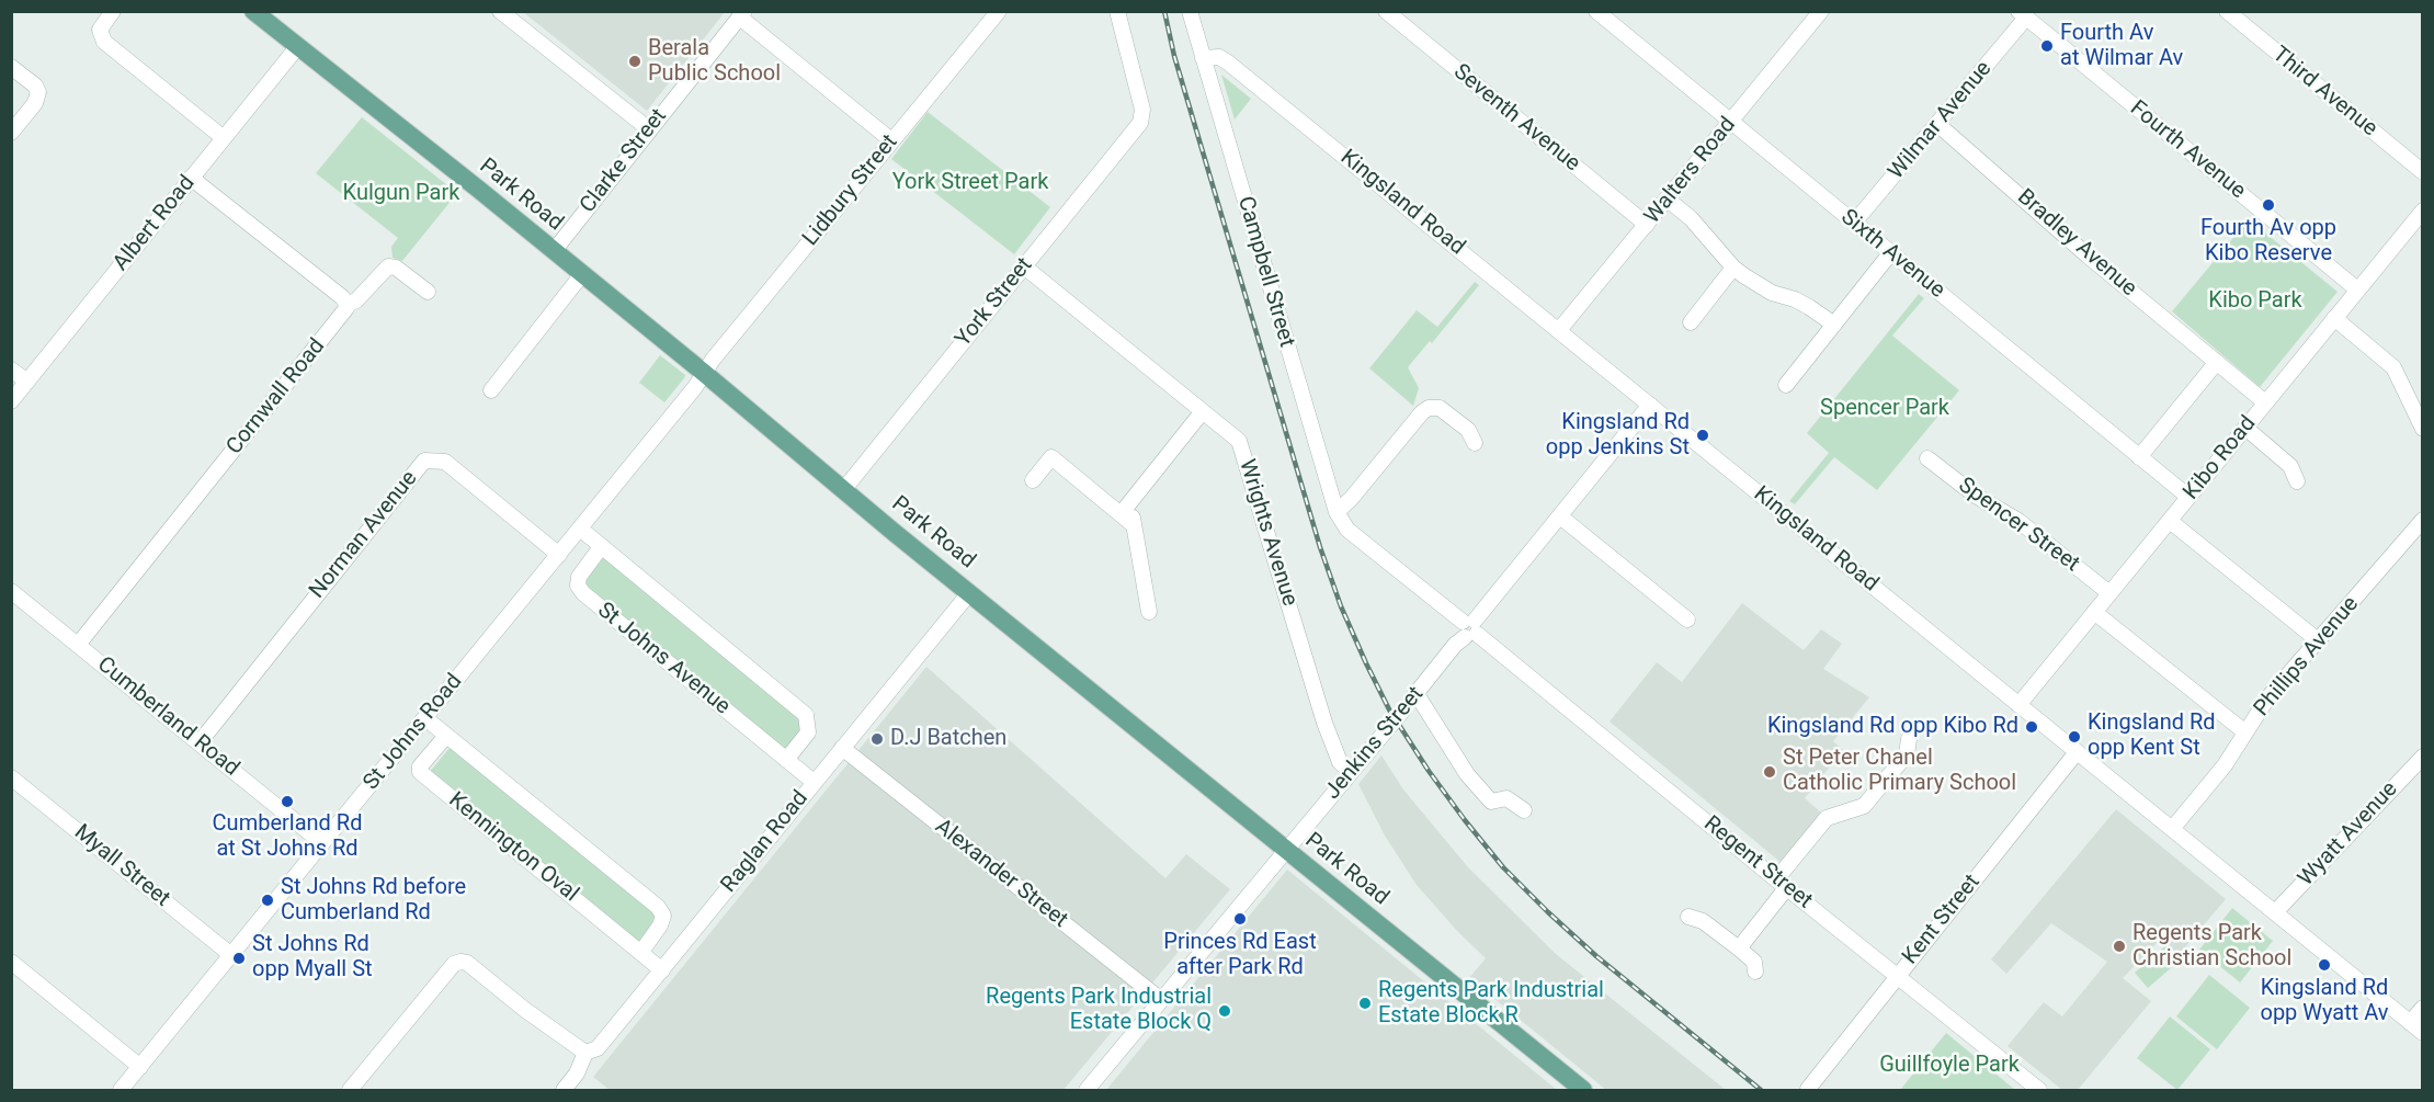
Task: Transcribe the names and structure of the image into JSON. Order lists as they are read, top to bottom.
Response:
{
  "streets": {
    "main road": ["Park Road"],
    "street": [
      "Third Avenue",
      "Seventh Avenue",
      "Wilmar Avenue",
      "Fourth Avenue",
      "Clarke Street",
      "Walters Road",
      "Lidbury Street",
      "Kingsland Road",
      "Albert Road",
      "Bradley Avenue",
      "Sixth Avenue",
      "Campbell Street",
      "York Street",
      "Cornwall Road",
      "Kibo Road",
      "Spencer Street",
      "Wrights Avenue",
      "Norman Avenue",
      "Phillips Avenue",
      "St Johns Avenue",
      "Cumberland Road",
      "St Johns Road",
      "Jenkins Street",
      "Wyatt Avenue",
      "Raglan Road",
      "Kennington Oval",
      "Regent Street",
      "Myall Street",
      "Alexander Street",
      "Kent Street"
    ]
  },
  "crossings": [
    ["Seventh Avenue", "Walters Road"],
    ["Wilmar Avenue", "Fourth Avenue"],
    ["Wilmar Avenue", "Bradley Avenue"],
    ["Wilmar Avenue", "Sixth Avenue"],
    ["Fourth Avenue", "Kibo Road"],
    ["Clarke Street", "Park Road"],
    ["Walters Road", "Kingsland Road"],
    ["Walters Road", "Sixth Avenue"],
    ["Lidbury Street", "Park Road"],
    ["Lidbury Street", "St Johns Road"],
    ["Park Road", "Albert Road"],
    ["Park Road", "York Street"],
    ["Park Road", "St Johns Road"],
    ["Park Road", "Jenkins Street"],
    ["Park Road", "Raglan Road"],
    ["Kingsland Road", "Campbell Street"],
    ["Kingsland Road", "Kibo Road"],
    ["Kingsland Road", "Phillips Avenue"],
    ["Kingsland Road", "Jenkins Street"],
    ["Kingsland Road", "Wyatt Avenue"],
    ["Kingsland Road", "Kent Street"],
    ["Bradley Avenue", "Kibo Road"],
    ["Sixth Avenue", "Kibo Road"],
    ["Campbell Street", "Regent Street"],
    ["York Street", "Wrights Avenue"],
    ["Cornwall Road", "Cumberland Road"],
    ["Kibo Road", "Spencer Street"],
    ["Wrights Avenue", "Jenkins Street"],
    ["Norman Avenue", "Cumberland Road"],
    ["Norman Avenue", "St Johns Road"],
    ["St Johns Avenue", "Raglan Road"],
    ["Cumberland Road", "St Johns Road"],
    ["St Johns Road", "Kennington Oval"],
    ["St Johns Road", "Myall Street"],
    ["Jenkins Street", "Regent Street"],
    ["Jenkins Street", "Alexander Street"],
    ["Raglan Road", "Kennington Oval"],
    ["Raglan Road", "Alexander Street"],
    ["Regent Street", "Kent Street"]
  ],
  "parks": [
    "York Street Park",
    "Kulgun Park",
    "Kibo Park",
    "Spencer Park",
    "Guillfoyle Park"
  ],
  "places": [
    "Fourth Av at Wilmar Av",
    "Berala Public School",
    "Fourth Av opp Kibo Reserve",
    "Kingsland Rd opp Jenkins St",
    "Kingsland Rd opp Kibo Rd",
    "Kingsland Rd opp Kent St",
    "D.J Batchen",
    "St Peter Chanel Catholic Primary School",
    "Cumberland Rd at St Johns Rd",
    "St Johns Rd before Cumberland Rd",
    "Princes Rd East after Park Rd",
    "Regents Park Christian School",
    "St Johns Rd opp Myall St",
    "Kingsland Rd opp Wyatt Av",
    "Regents Park Industrial Estate Block R",
    "Regents Park Industrial Estate Block Q"
  ]
}
